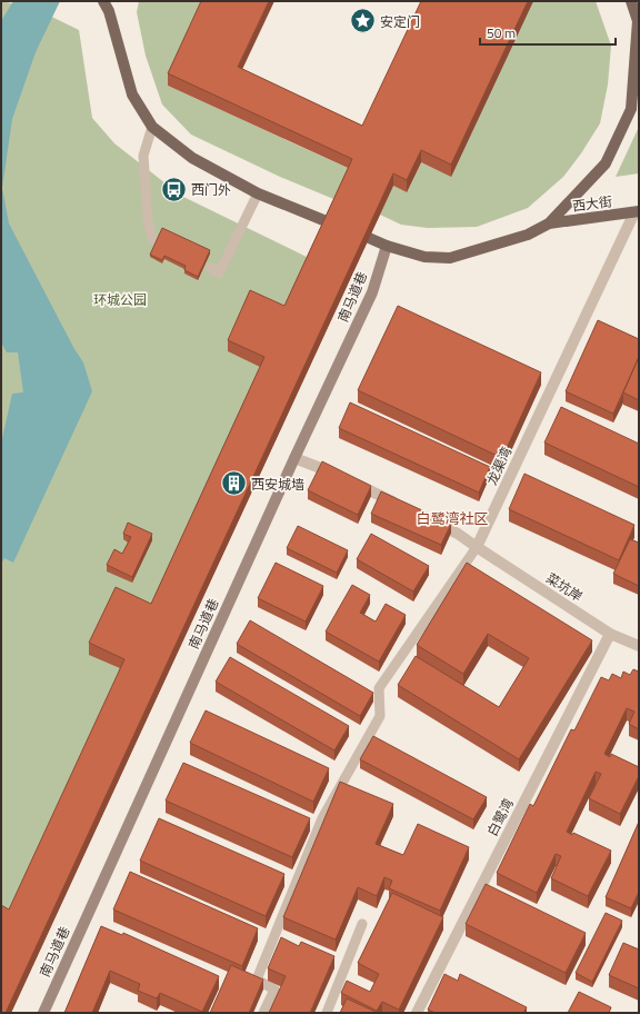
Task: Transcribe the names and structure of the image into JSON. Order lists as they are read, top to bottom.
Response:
{
  "streets": {
    "main road": ["西大街"],
    "street": [
      "南马道巷",
      "龙渠湾",
      "菜坑岸",
      "白鹭湾"
    ]
  },
  "crossings": [
    ["西大街", "龙渠湾"],
    ["龙渠湾", "菜坑岸"],
    ["菜坑岸", "白鹭湾"]
  ],
  "districts": ["白鹭湾社区"],
  "parks": ["环城公园"],
  "places": {
    "place": ["安定门"],
    "bus stop": ["西门外"],
    "building": ["西安城墙"]
  },
  "scale_bar": "50 m"
}
